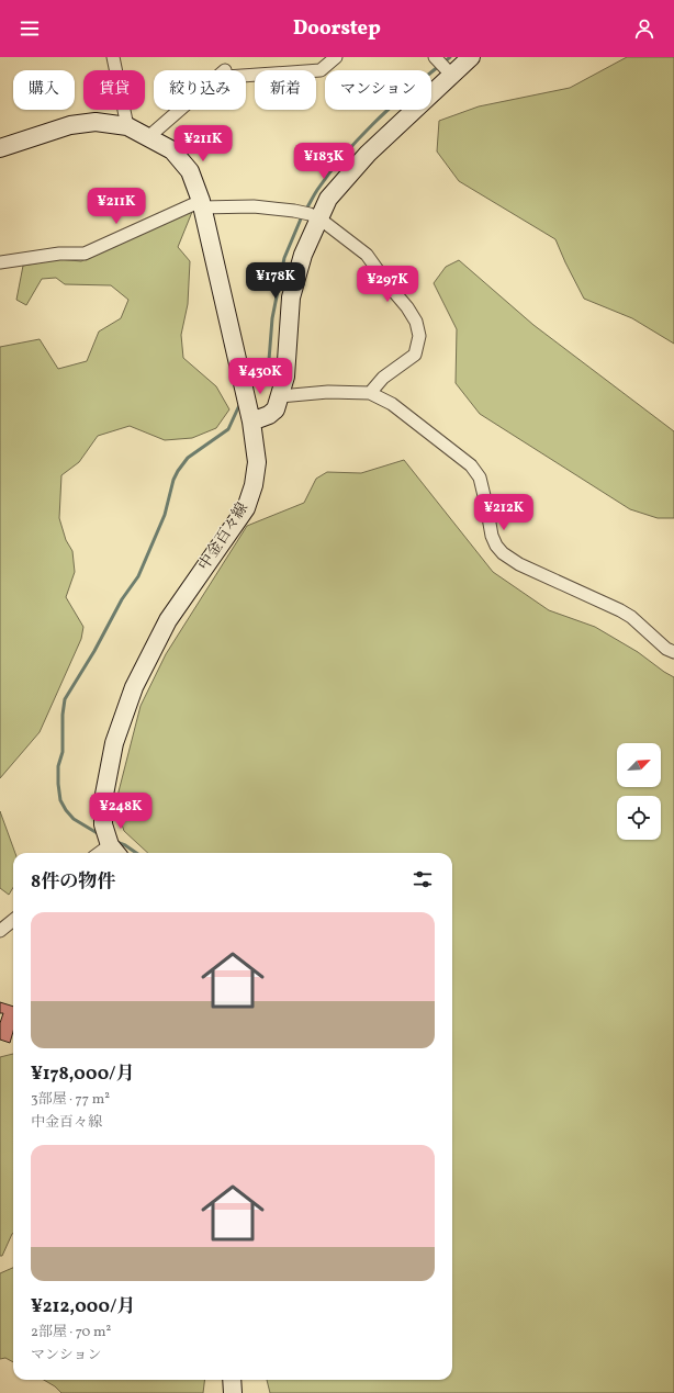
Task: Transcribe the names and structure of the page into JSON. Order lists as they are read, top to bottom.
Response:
{
  "streets": {
    "main road": ["中金百々線"]
  },
  "north": "top right",
  "page": {
    "header": "Doorstep",
    "chip": [
      "購入",
      "賃貸",
      "絞り込み",
      "新着",
      "マンション"
    ],
    "price": [
      "¥211K",
      "¥183K",
      "¥211K",
      "¥178K",
      "¥297K",
      "¥430K",
      "¥212K",
      "¥248K"
    ],
    "heading": "8件の物件",
    "list": [
      {
        "name": "¥178,000/月",
        "note": "3部屋 · 77 m² · 中金百々線"
      },
      {
        "name": "¥212,000/月",
        "note": "2部屋 · 70 m² · マンション"
      }
    ]
  }
}
